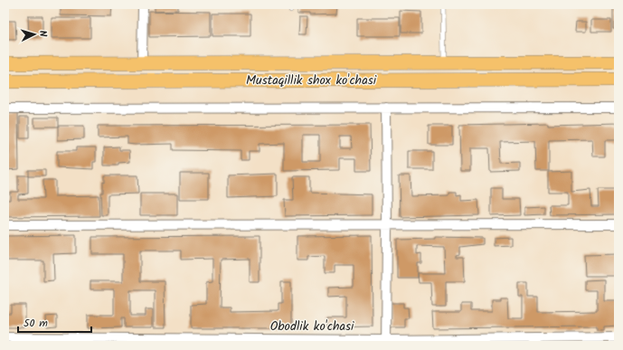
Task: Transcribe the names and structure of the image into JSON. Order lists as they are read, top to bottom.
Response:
{
  "streets": {
    "main road": ["Mustaqillik shox ko'chasi"],
    "street": ["Obodlik ko'chasi"]
  },
  "scale_bar": "50 m",
  "north": "right"
}
